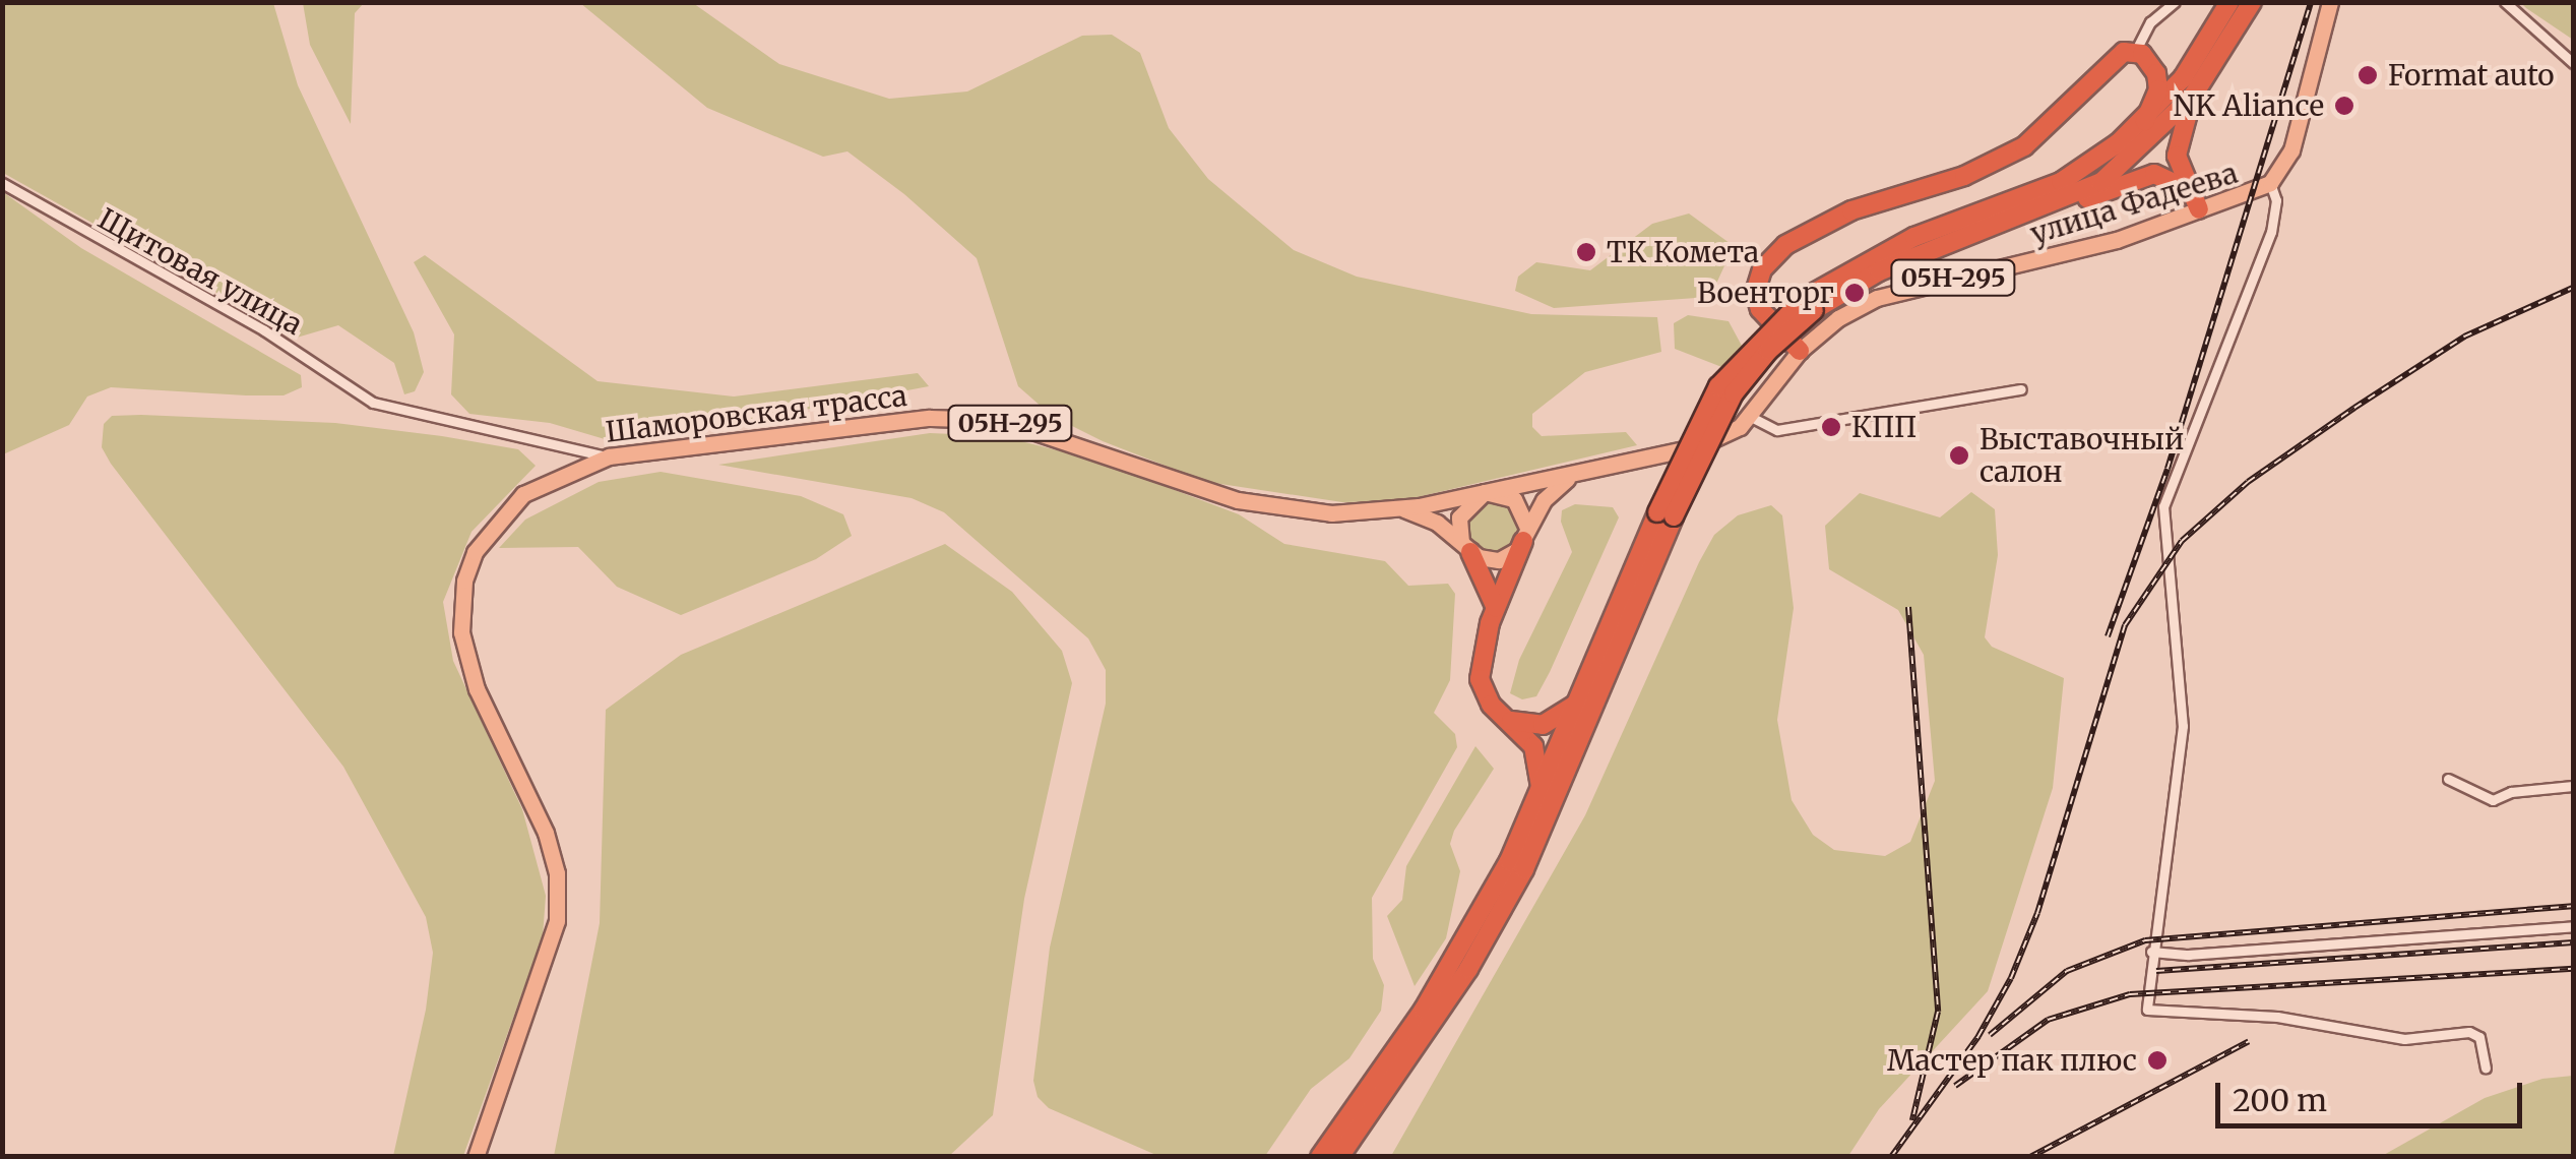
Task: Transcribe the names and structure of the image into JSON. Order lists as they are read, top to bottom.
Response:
{
  "streets": {
    "main road": ["улица Фадеева", "05Н-295", "Шаморовская трасса"],
    "street": ["Щитовая улица"]
  },
  "crossings": [
    ["улица Фадеева", "Шаморовская трасса"],
    ["Щитовая улица", "Шаморовская трасса"],
    ["05Н-295", "Шаморовская трасса"]
  ],
  "places": [
    "Format auto",
    "NK Aliance",
    "ТК Комета",
    "Военторг",
    "КПП",
    "Выставочный салон",
    "Мастер пак плюс"
  ],
  "scale_bar": "200 m"
}
